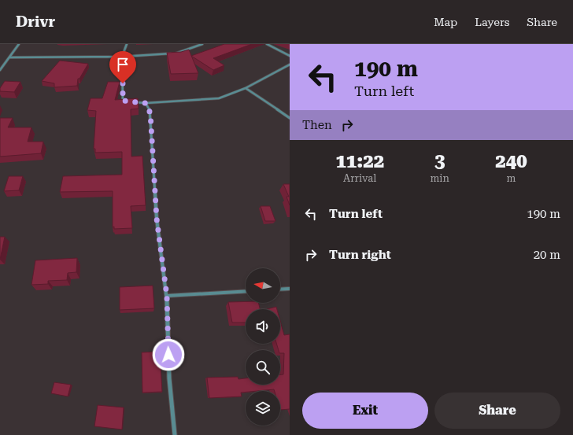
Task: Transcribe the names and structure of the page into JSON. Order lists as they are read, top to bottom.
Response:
{
  "north": "left",
  "page": {
    "header": "Drivr",
    "nav": ["Map", "Layers", "Share"],
    "turn": ["190 m", "Turn left"],
    "then": "Then",
    "eta": [
      "11:22",
      "Arrival",
      "3",
      "min",
      "240",
      "m"
    ],
    "list": [
      {
        "name": "Turn left",
        "value": "190 m"
      },
      {
        "name": "Turn right",
        "value": "20 m"
      }
    ],
    "buttons": ["Exit", "Share"]
  }
}
